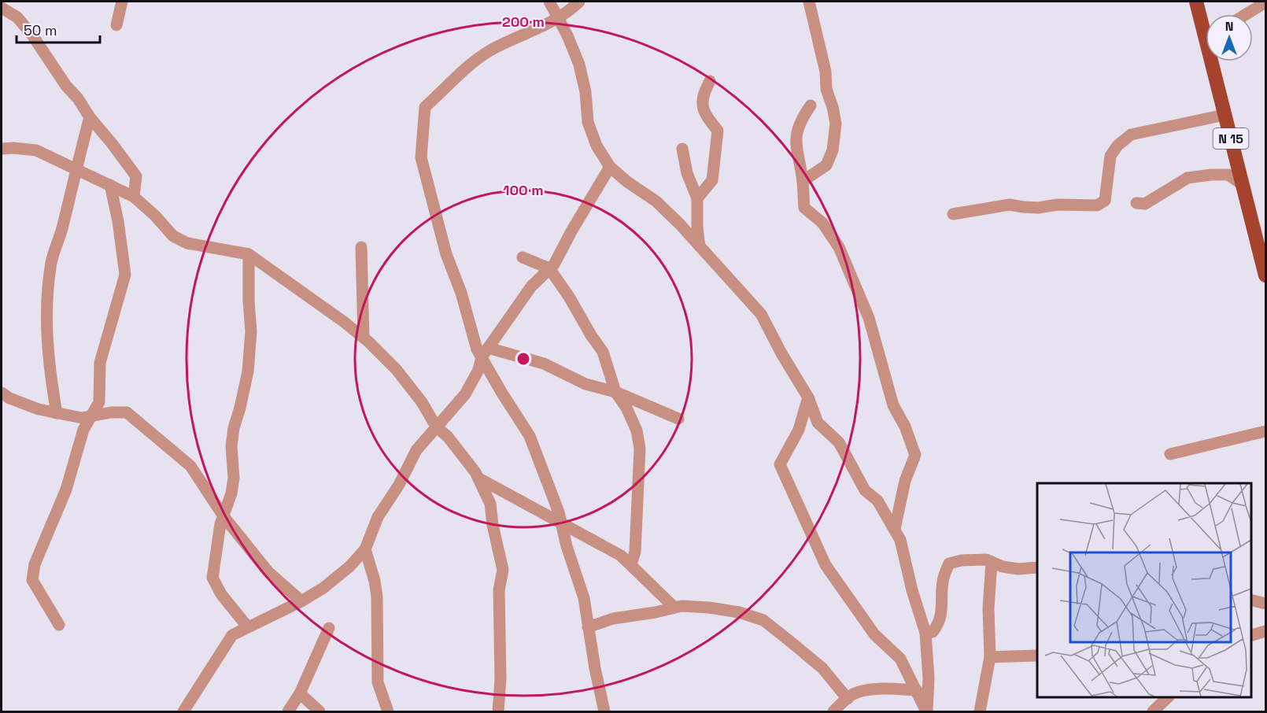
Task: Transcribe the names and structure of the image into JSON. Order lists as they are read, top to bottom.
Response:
{
  "streets": {
    "main road": ["N 15"]
  },
  "scale_bar": "50 m",
  "north": "top",
  "rings": ["200 m", "100 m"]
}
